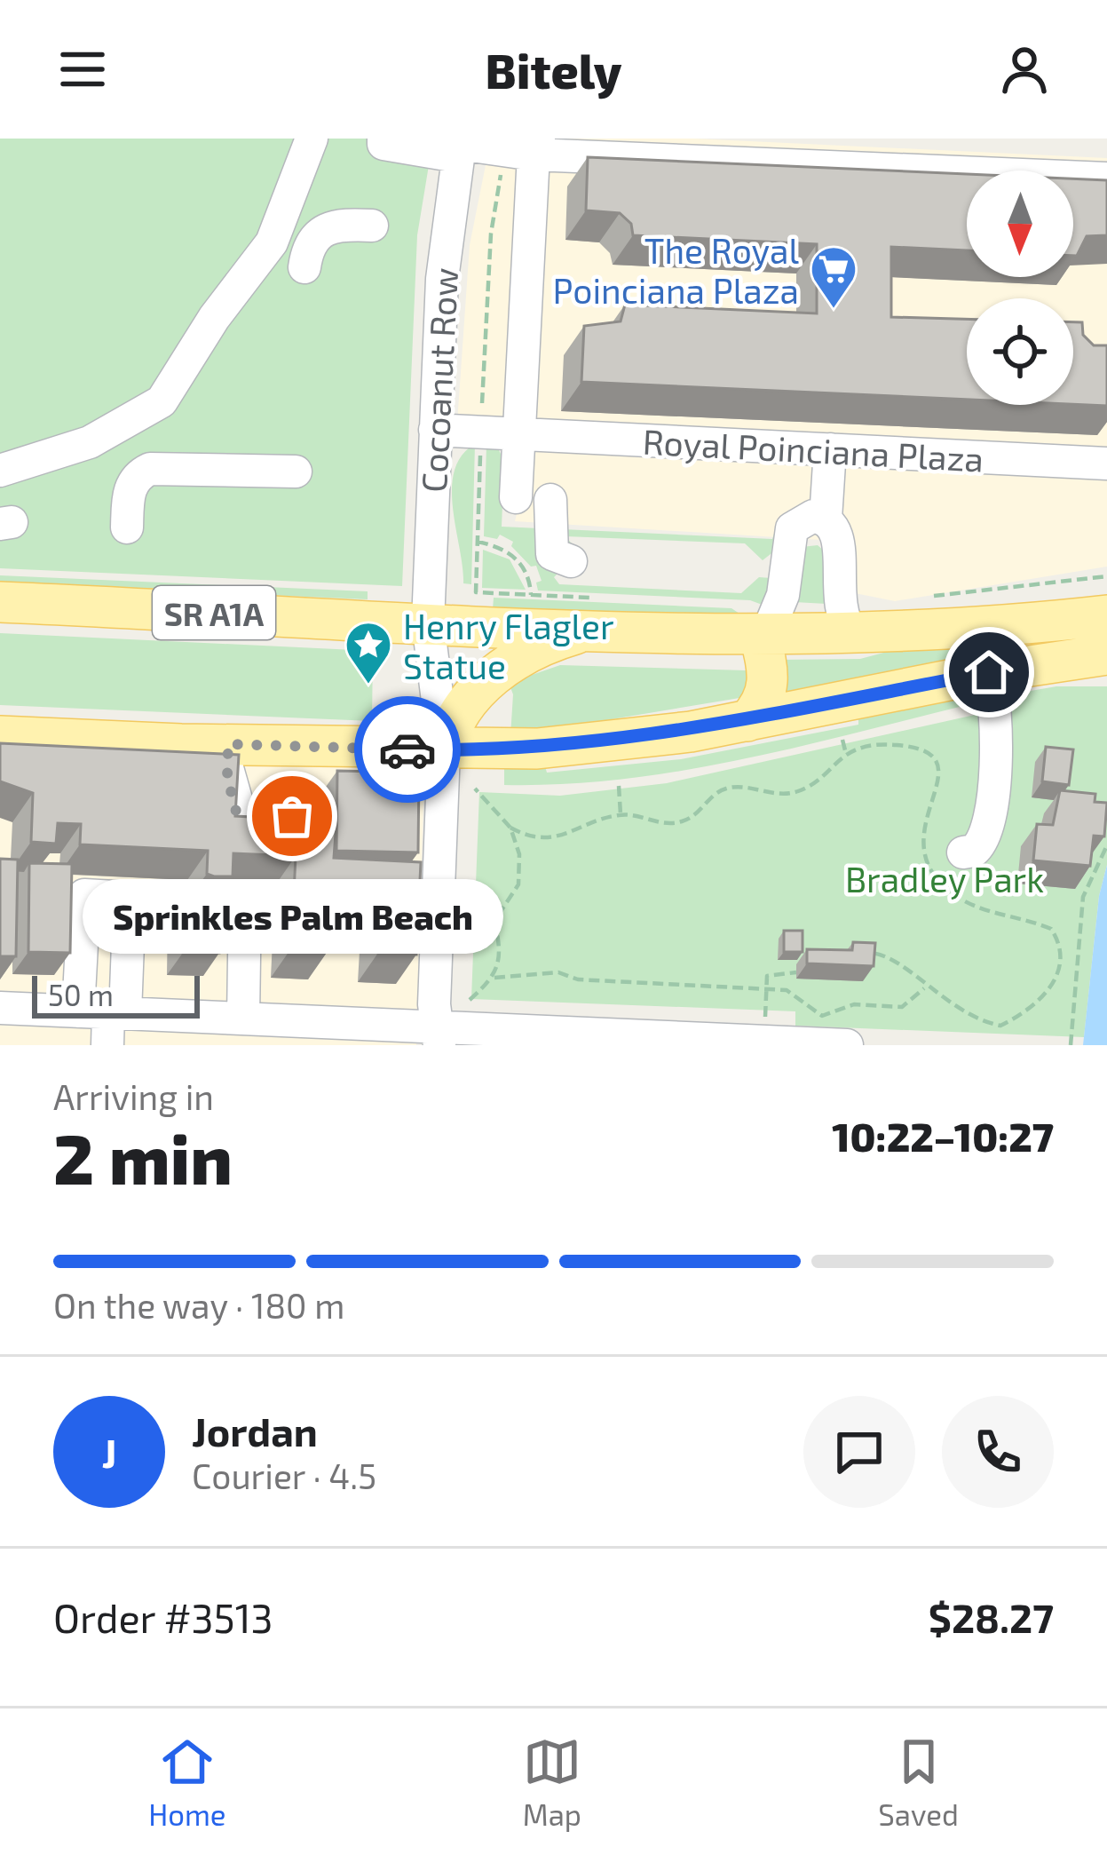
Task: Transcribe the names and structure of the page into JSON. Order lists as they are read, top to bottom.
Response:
{
  "streets": {
    "main road": ["SR A1A"],
    "street": ["Cocoanut Row", "Royal Poinciana Plaza"]
  },
  "crossings": [
    ["Cocoanut Row", "Royal Poinciana Plaza"],
    ["Cocoanut Row", "SR A1A"]
  ],
  "parks": ["Bradley Park"],
  "places": {
    "supermarket": ["The Royal Poinciana Plaza"],
    "place": ["Henry Flagler Statue"],
    "other": ["Sprinkles Palm Beach"]
  },
  "scale_bar": "50 m",
  "north": "bottom",
  "page": {
    "header": "Bitely",
    "bubble": "Sprinkles Palm Beach",
    "scale": "50 m",
    "heading": ["2 min", "Arriving in", "10:22–10:27"],
    "panel": [
      "Jordan",
      "Courier · 4.5",
      "Order #3513",
      "$28.27"
    ],
    "bar": "On the way · 180 m",
    "round": "J",
    "tabs": ["Home", "Map", "Saved"]
  }
}
